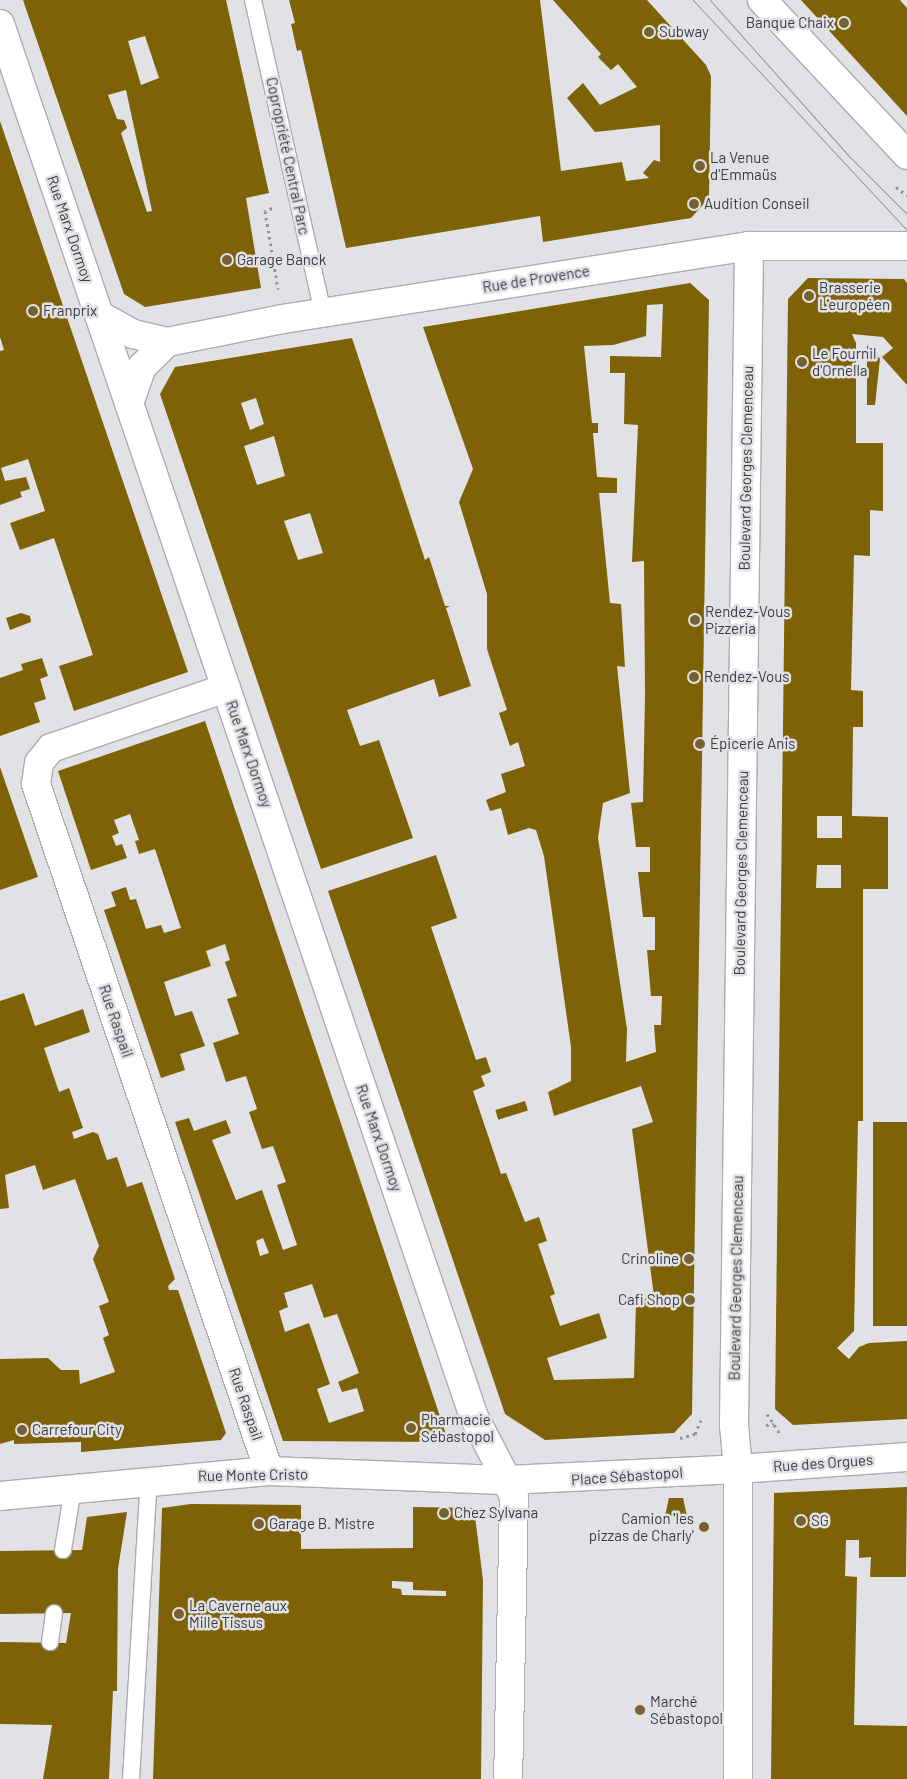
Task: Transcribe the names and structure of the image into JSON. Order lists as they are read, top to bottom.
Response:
{
  "streets": {
    "street": [
      "Rue Marx Dormoy",
      "Rue de Provence",
      "Boulevard Georges Clemenceau",
      "Rue Raspail",
      "Rue des Orgues",
      "Rue Monte Cristo",
      "Place Sébastopol"
    ],
    "lane": ["Copropriété Central Parc"]
  },
  "crossings": [
    ["Copropriété Central Parc", "Rue de Provence"],
    ["Rue Marx Dormoy", "Rue de Provence"],
    ["Rue Marx Dormoy", "Rue Raspail"],
    ["Rue Marx Dormoy", "Rue Monte Cristo"],
    ["Rue Marx Dormoy", "Place Sébastopol"],
    ["Rue de Provence", "Boulevard Georges Clemenceau"],
    ["Boulevard Georges Clemenceau", "Rue des Orgues"],
    ["Boulevard Georges Clemenceau", "Place Sébastopol"],
    ["Rue Raspail", "Rue Monte Cristo"],
    ["Rue des Orgues", "Place Sébastopol"],
    ["Rue Monte Cristo", "Place Sébastopol"]
  ],
  "places": [
    "Banque Chaix",
    "Subway",
    "La Venue d'Emmaüs",
    "Audition Conseil",
    "Garage Banck",
    "Brasserie L'européen",
    "Franprix",
    "Le Fournil d'Ornella",
    "Rendez-Vous Pizzeria",
    "Rendez-Vous",
    "Épicerie Anis",
    "Crinoline",
    "Cafi Shop",
    "Pharmacie Sébastopol",
    "Carrefour City",
    "Chez Sylvana",
    "SG",
    "Garage B. Mistre",
    "Camion 'les pizzas de Charly'",
    "La Caverne aux Mille Tissus",
    "Marché Sébastopol"
  ]
}
